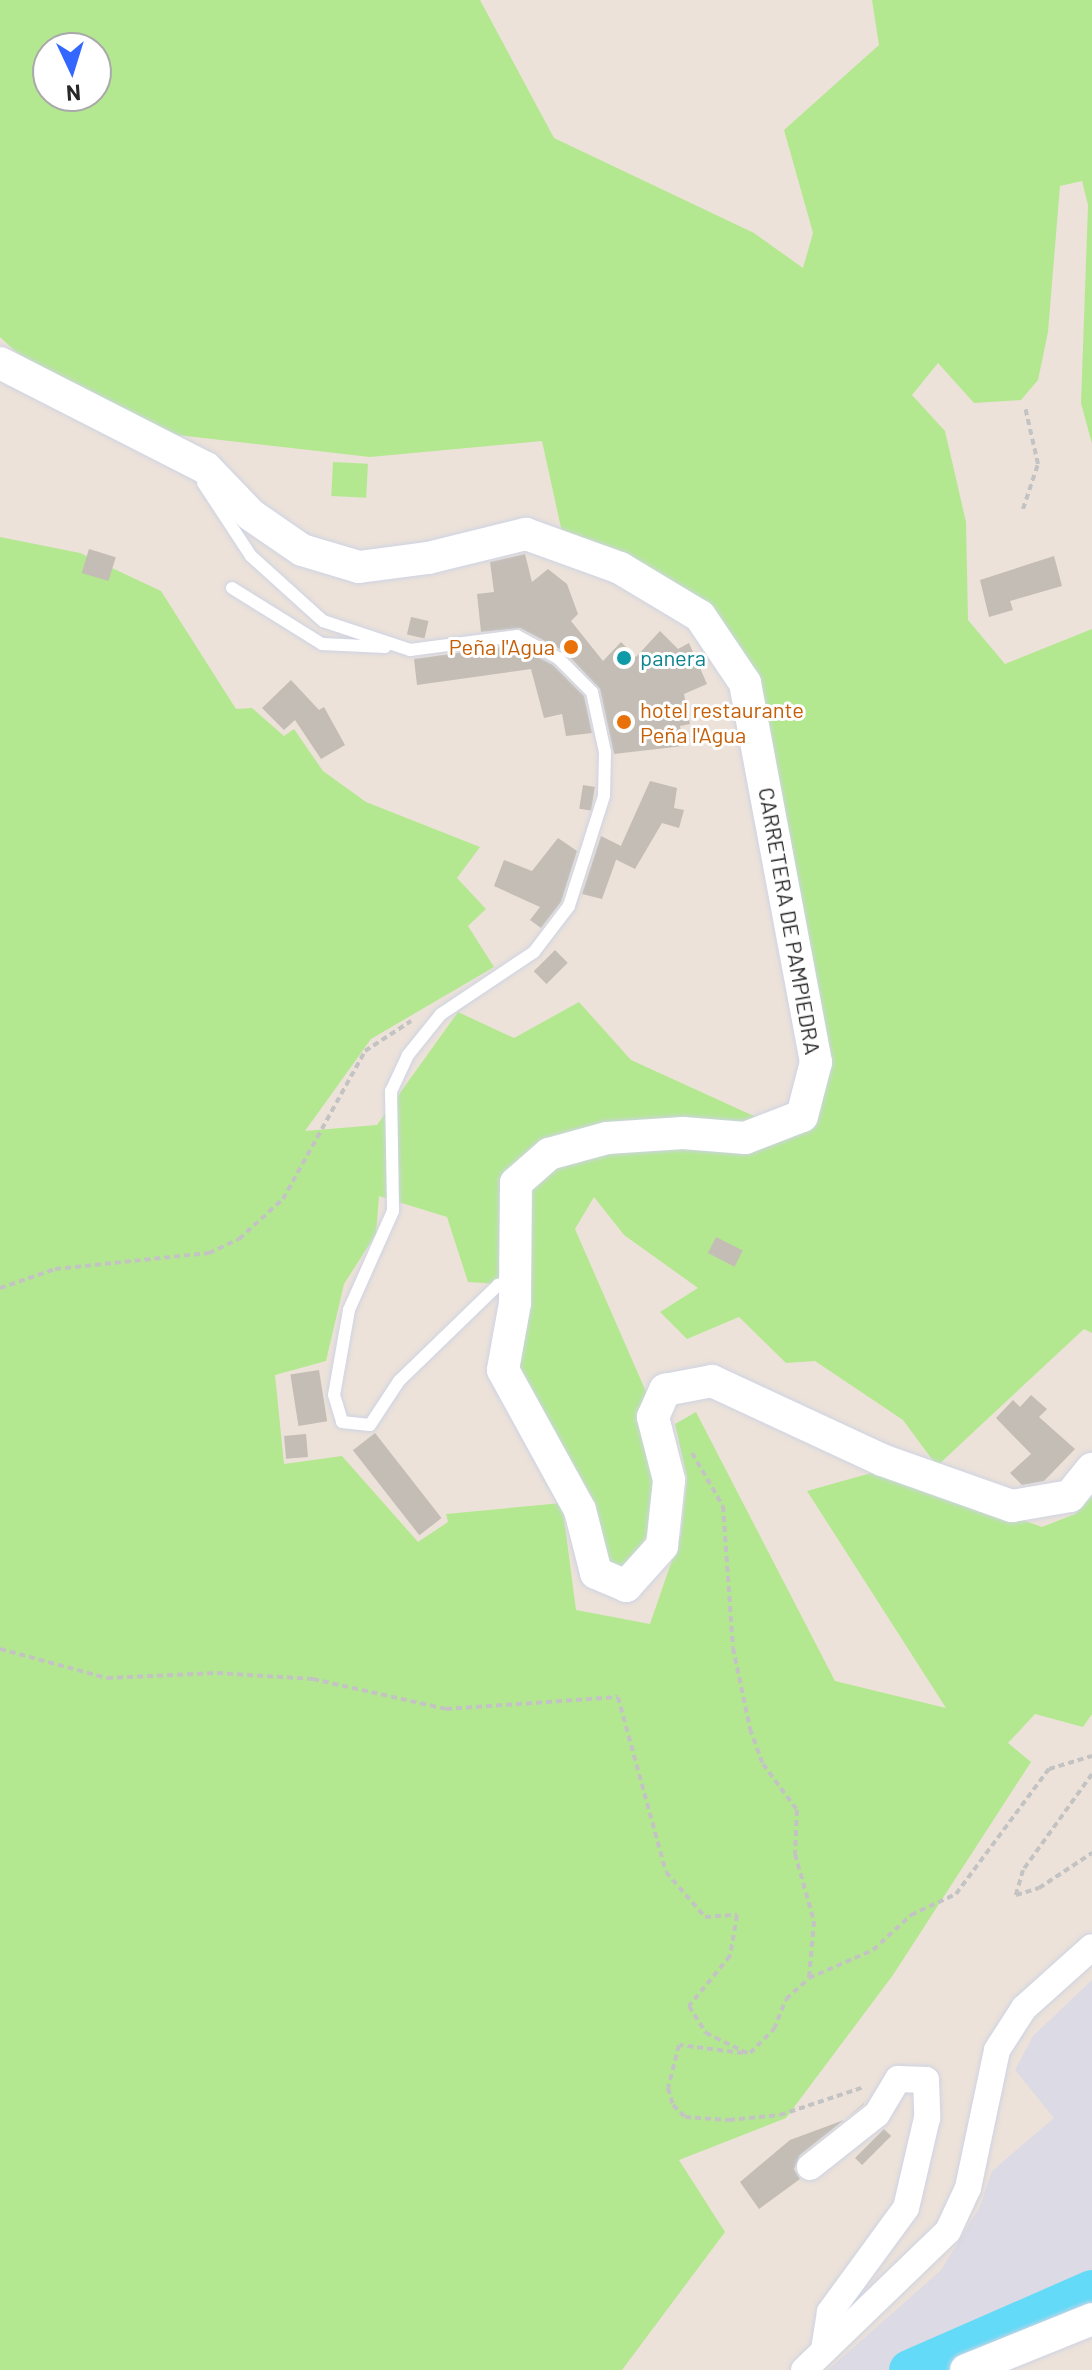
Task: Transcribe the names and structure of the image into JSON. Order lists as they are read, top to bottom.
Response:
{
  "streets": {
    "street": ["CARRETERA DE PAMPIEDRA"]
  },
  "places": ["Peña l'Agua", "panera", "hotel restaurante Peña l'Agua"],
  "north": "bottom"
}
